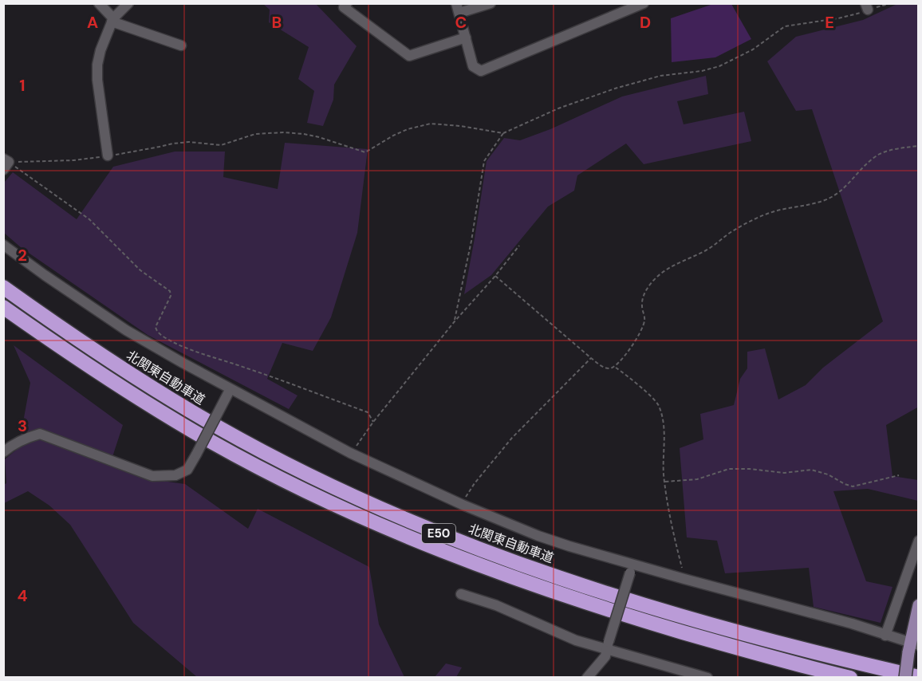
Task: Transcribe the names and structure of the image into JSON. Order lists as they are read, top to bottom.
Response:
{
  "streets": {
    "highway": ["北関東自動車道", "E50"]
  },
  "grid": {
    "columns": [
      "A",
      "B",
      "C",
      "D",
      "E"
    ],
    "rows": [
      "1",
      "2",
      "3",
      "4"
    ]
  }
}
